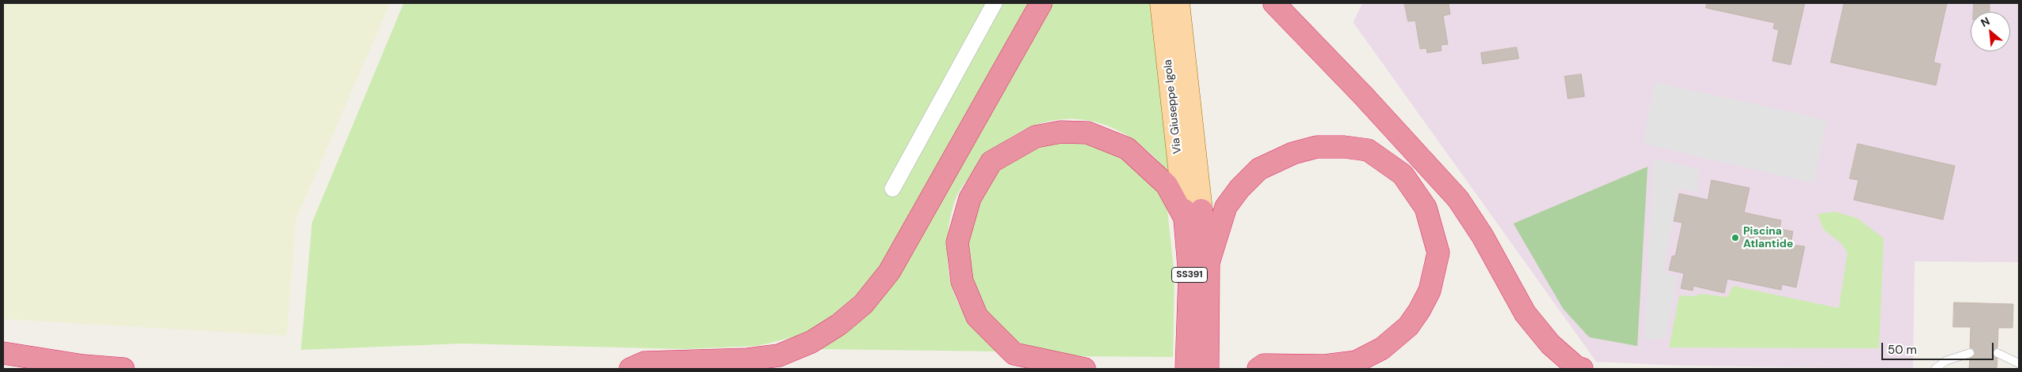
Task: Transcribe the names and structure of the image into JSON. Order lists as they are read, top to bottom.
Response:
{
  "streets": {
    "highway": ["SS391"],
    "main road": ["Via Giuseppe Igola"]
  },
  "crossings": [
    ["Via Giuseppe Igola", "SS391"]
  ],
  "places": ["Piscina Atlantide"],
  "scale_bar": "50 m",
  "north": "top left"
}
